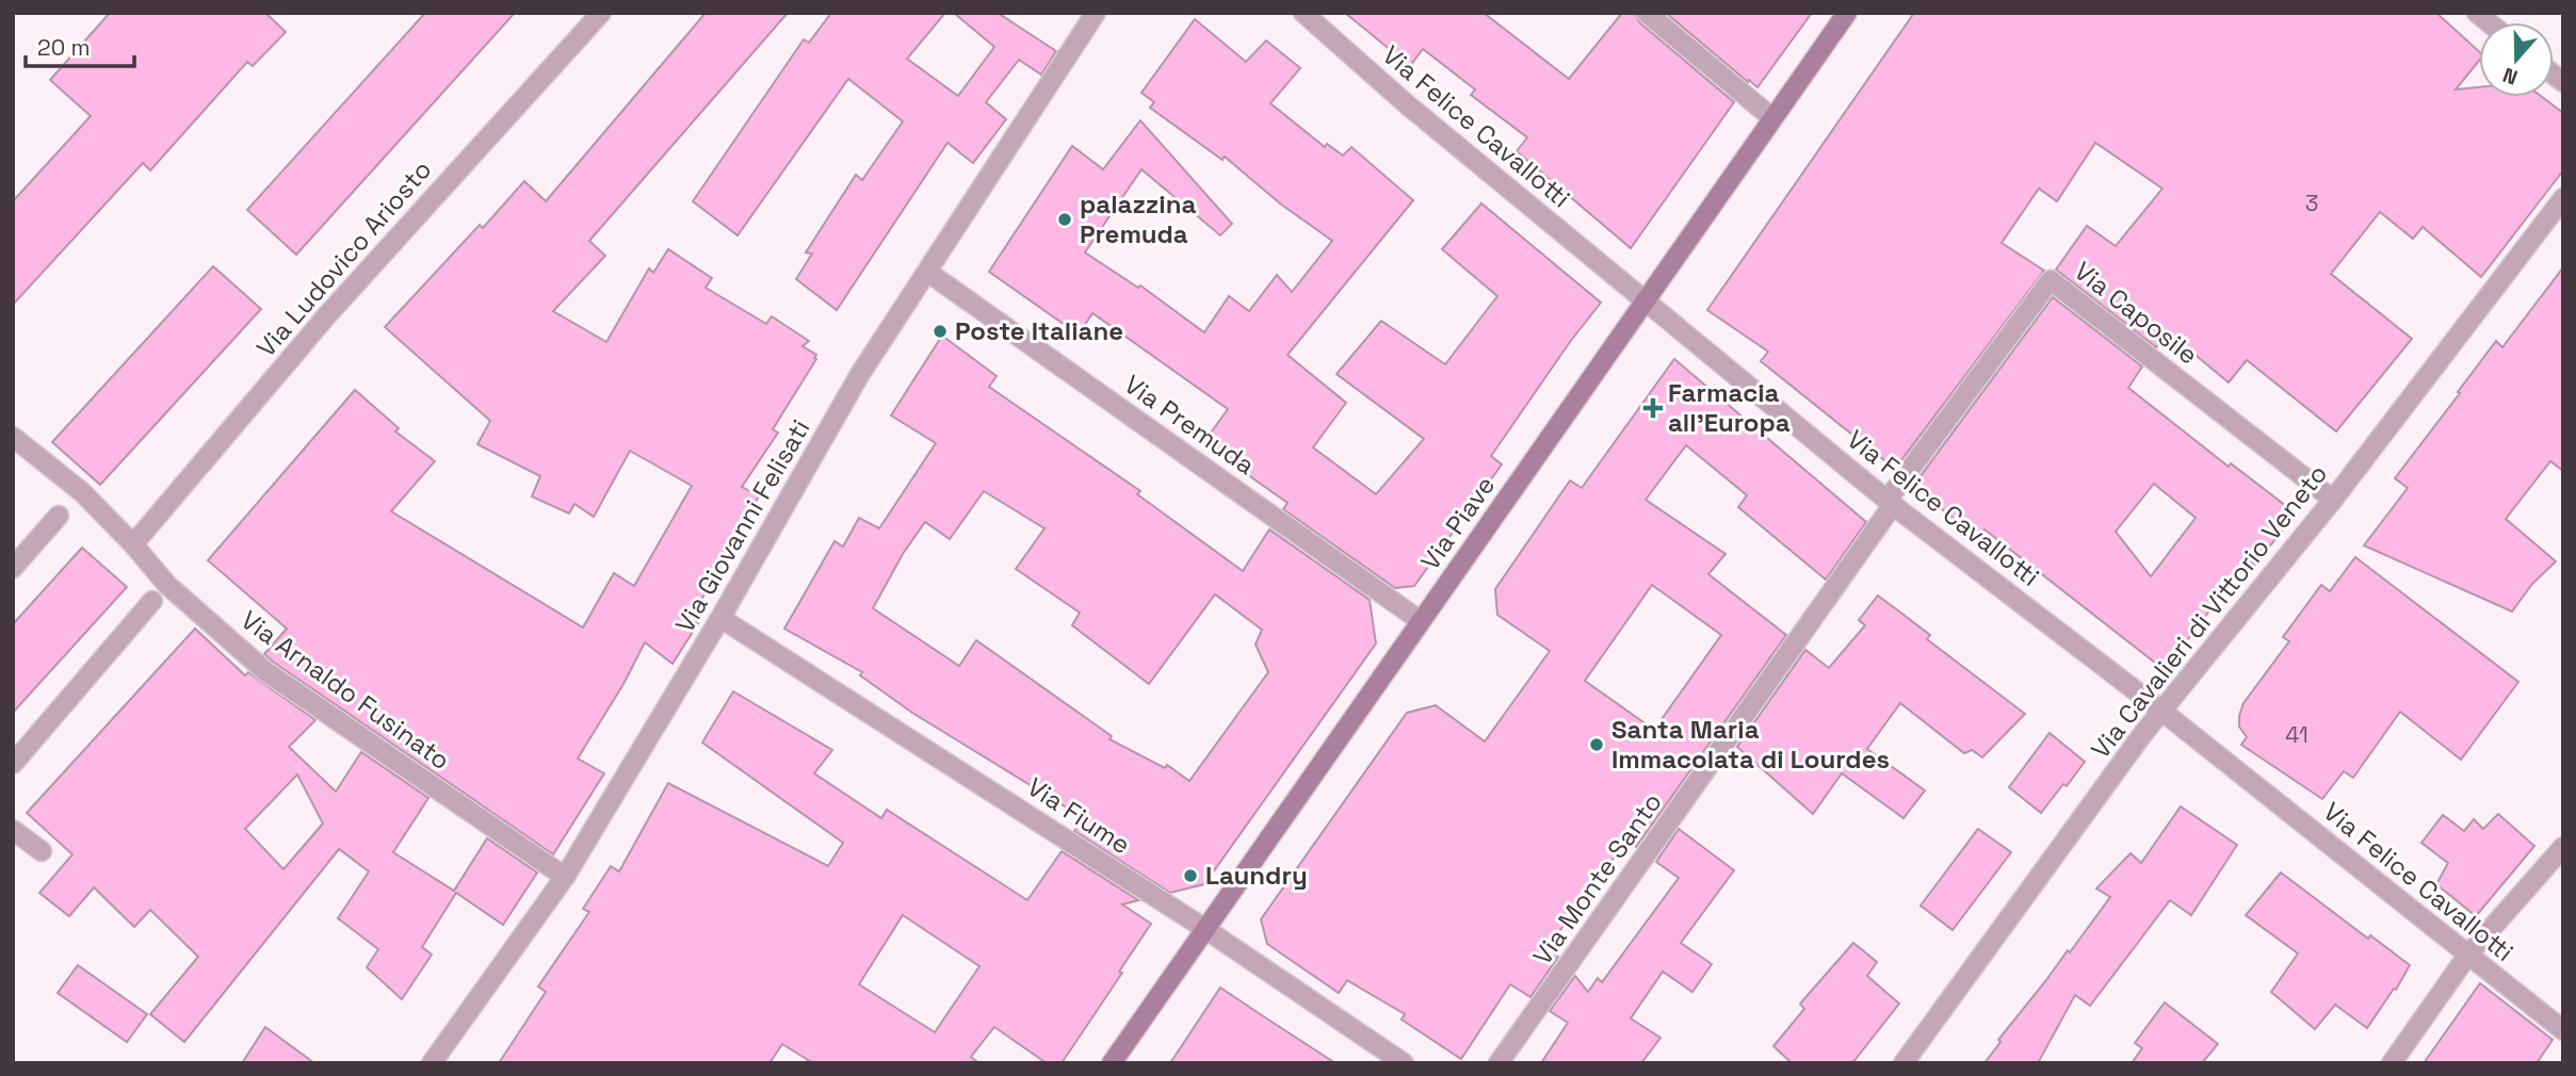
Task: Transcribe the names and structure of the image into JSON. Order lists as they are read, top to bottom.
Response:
{
  "streets": {
    "street": [
      "Via Felice Cavallotti",
      "Via Ludovico Ariosto",
      "Via Caposile",
      "Via Premuda",
      "Via Piave",
      "Via Giovanni Felisati",
      "Via Cavalieri di Vittorio Veneto",
      "Via Arnaldo Fusinato",
      "Via Fiume",
      "Via Monte Santo"
    ]
  },
  "crossings": [
    ["Via Felice Cavallotti", "Via Caposile"],
    ["Via Felice Cavallotti", "Via Piave"],
    ["Via Felice Cavallotti", "Via Cavalieri di Vittorio Veneto"],
    ["Via Felice Cavallotti", "Via Monte Santo"],
    ["Via Ludovico Ariosto", "Via Arnaldo Fusinato"],
    ["Via Caposile", "Via Cavalieri di Vittorio Veneto"],
    ["Via Caposile", "Via Monte Santo"],
    ["Via Premuda", "Via Piave"],
    ["Via Premuda", "Via Giovanni Felisati"],
    ["Via Piave", "Via Fiume"],
    ["Via Giovanni Felisati", "Via Arnaldo Fusinato"],
    ["Via Giovanni Felisati", "Via Fiume"]
  ],
  "places": {
    "other": [
      "palazzina Premuda",
      "Poste Italiane",
      "Santa Maria Immacolata di Lourdes",
      "Laundry"
    ],
    "health": ["Farmacia all'Europa"]
  },
  "house_numbers": ["3", "41"],
  "scale_bar": "20 m",
  "north": "bottom"
}
